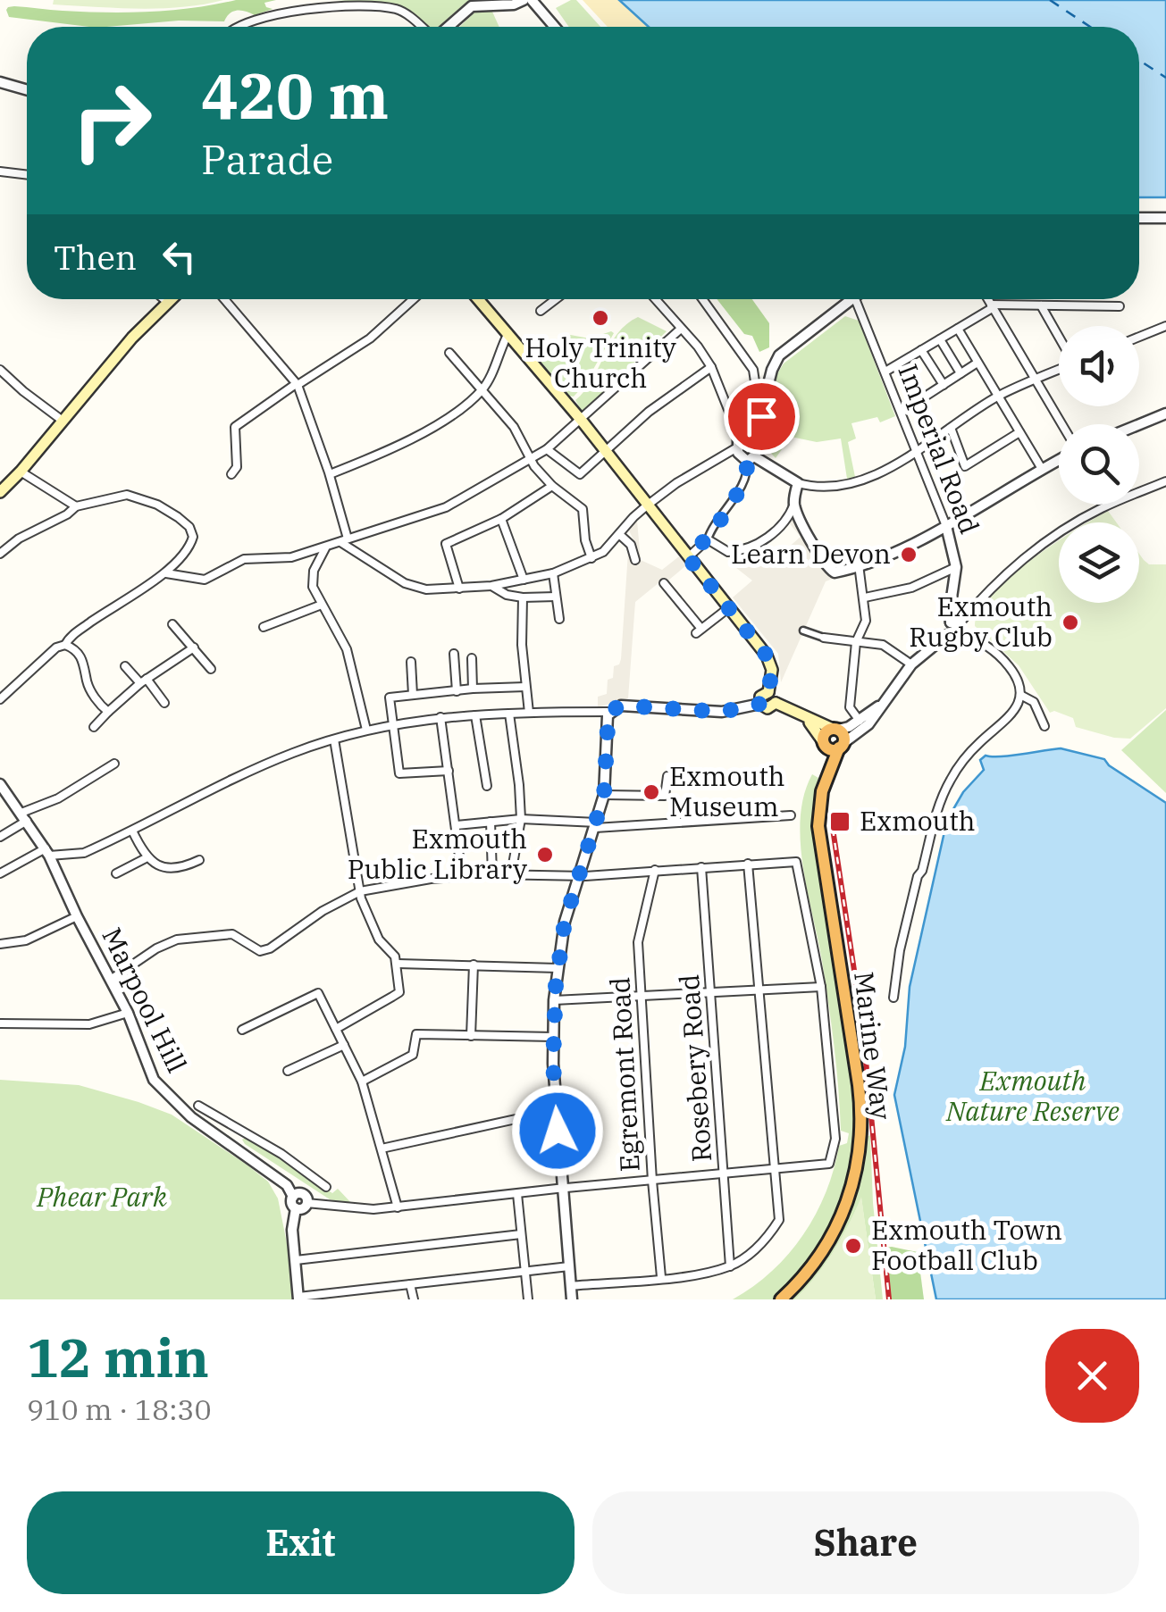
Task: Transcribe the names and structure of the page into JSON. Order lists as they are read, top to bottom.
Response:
{
  "streets": {
    "highway": ["Marine Way"],
    "street": [
      "Imperial Road",
      "Marpool Hill",
      "Rosebery Road",
      "Egremont Road"
    ]
  },
  "parks": ["Exmouth Nature Reserve", "Phear Park"],
  "places": {
    "other": [
      "Holy Trinity Church",
      "Learn Devon",
      "Exmouth Rugby Club",
      "Exmouth Museum",
      "Exmouth Public Library",
      "Exmouth Town Football Club"
    ],
    "transit": ["Exmouth"]
  },
  "page": {
    "turn": ["420 m", "Parade"],
    "then": "Then",
    "heading": ["12 min", "910 m · 18:30"],
    "buttons": ["Exit", "Share"]
  }
}
